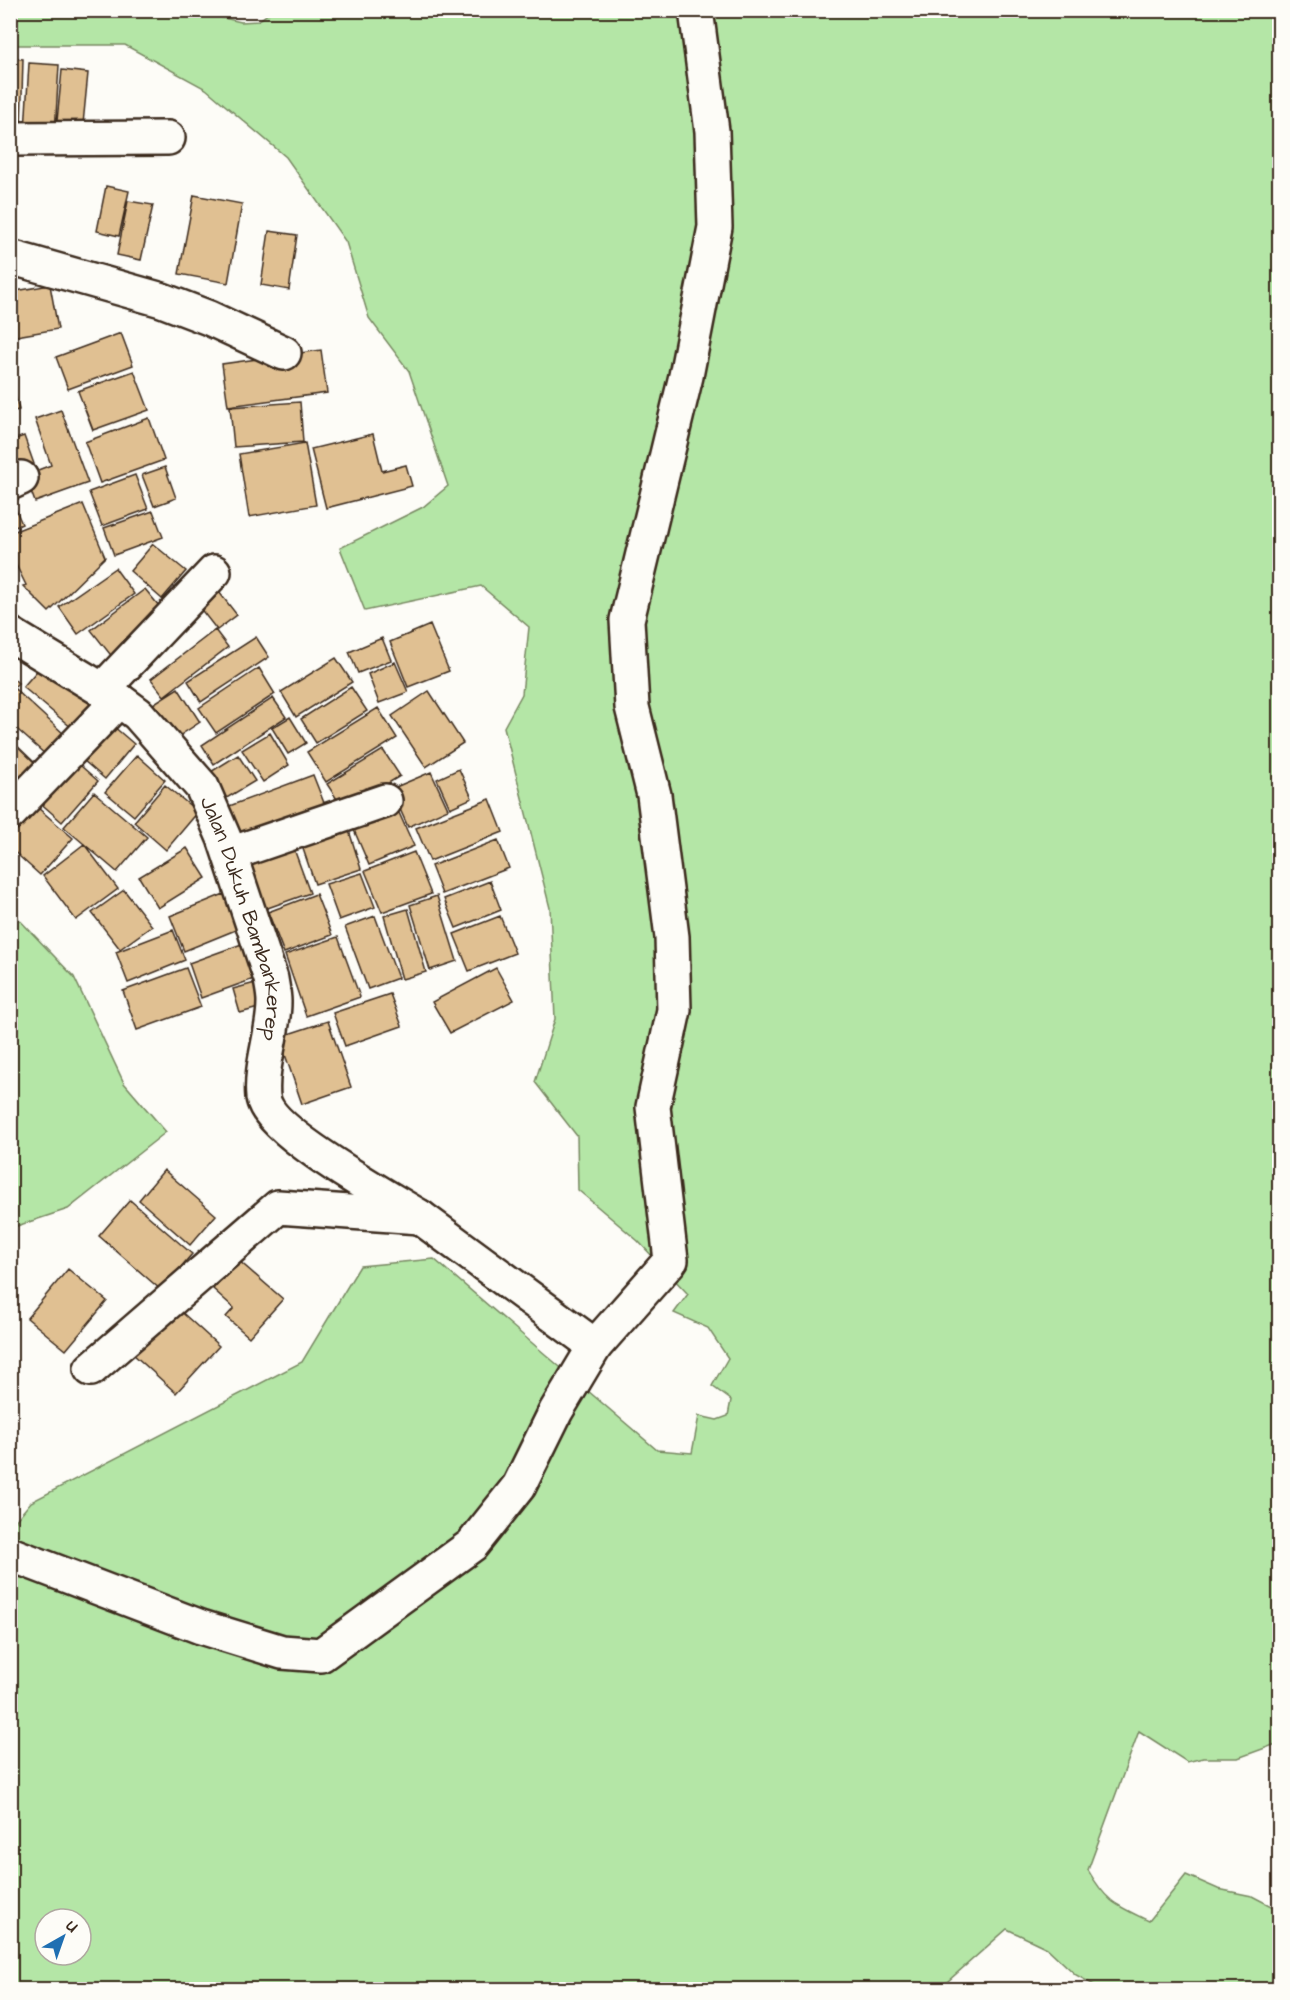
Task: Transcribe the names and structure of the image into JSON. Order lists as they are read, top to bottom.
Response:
{
  "streets": {
    "street": ["Jalan Dukuh Bambankerep"]
  },
  "north": "top right"
}
